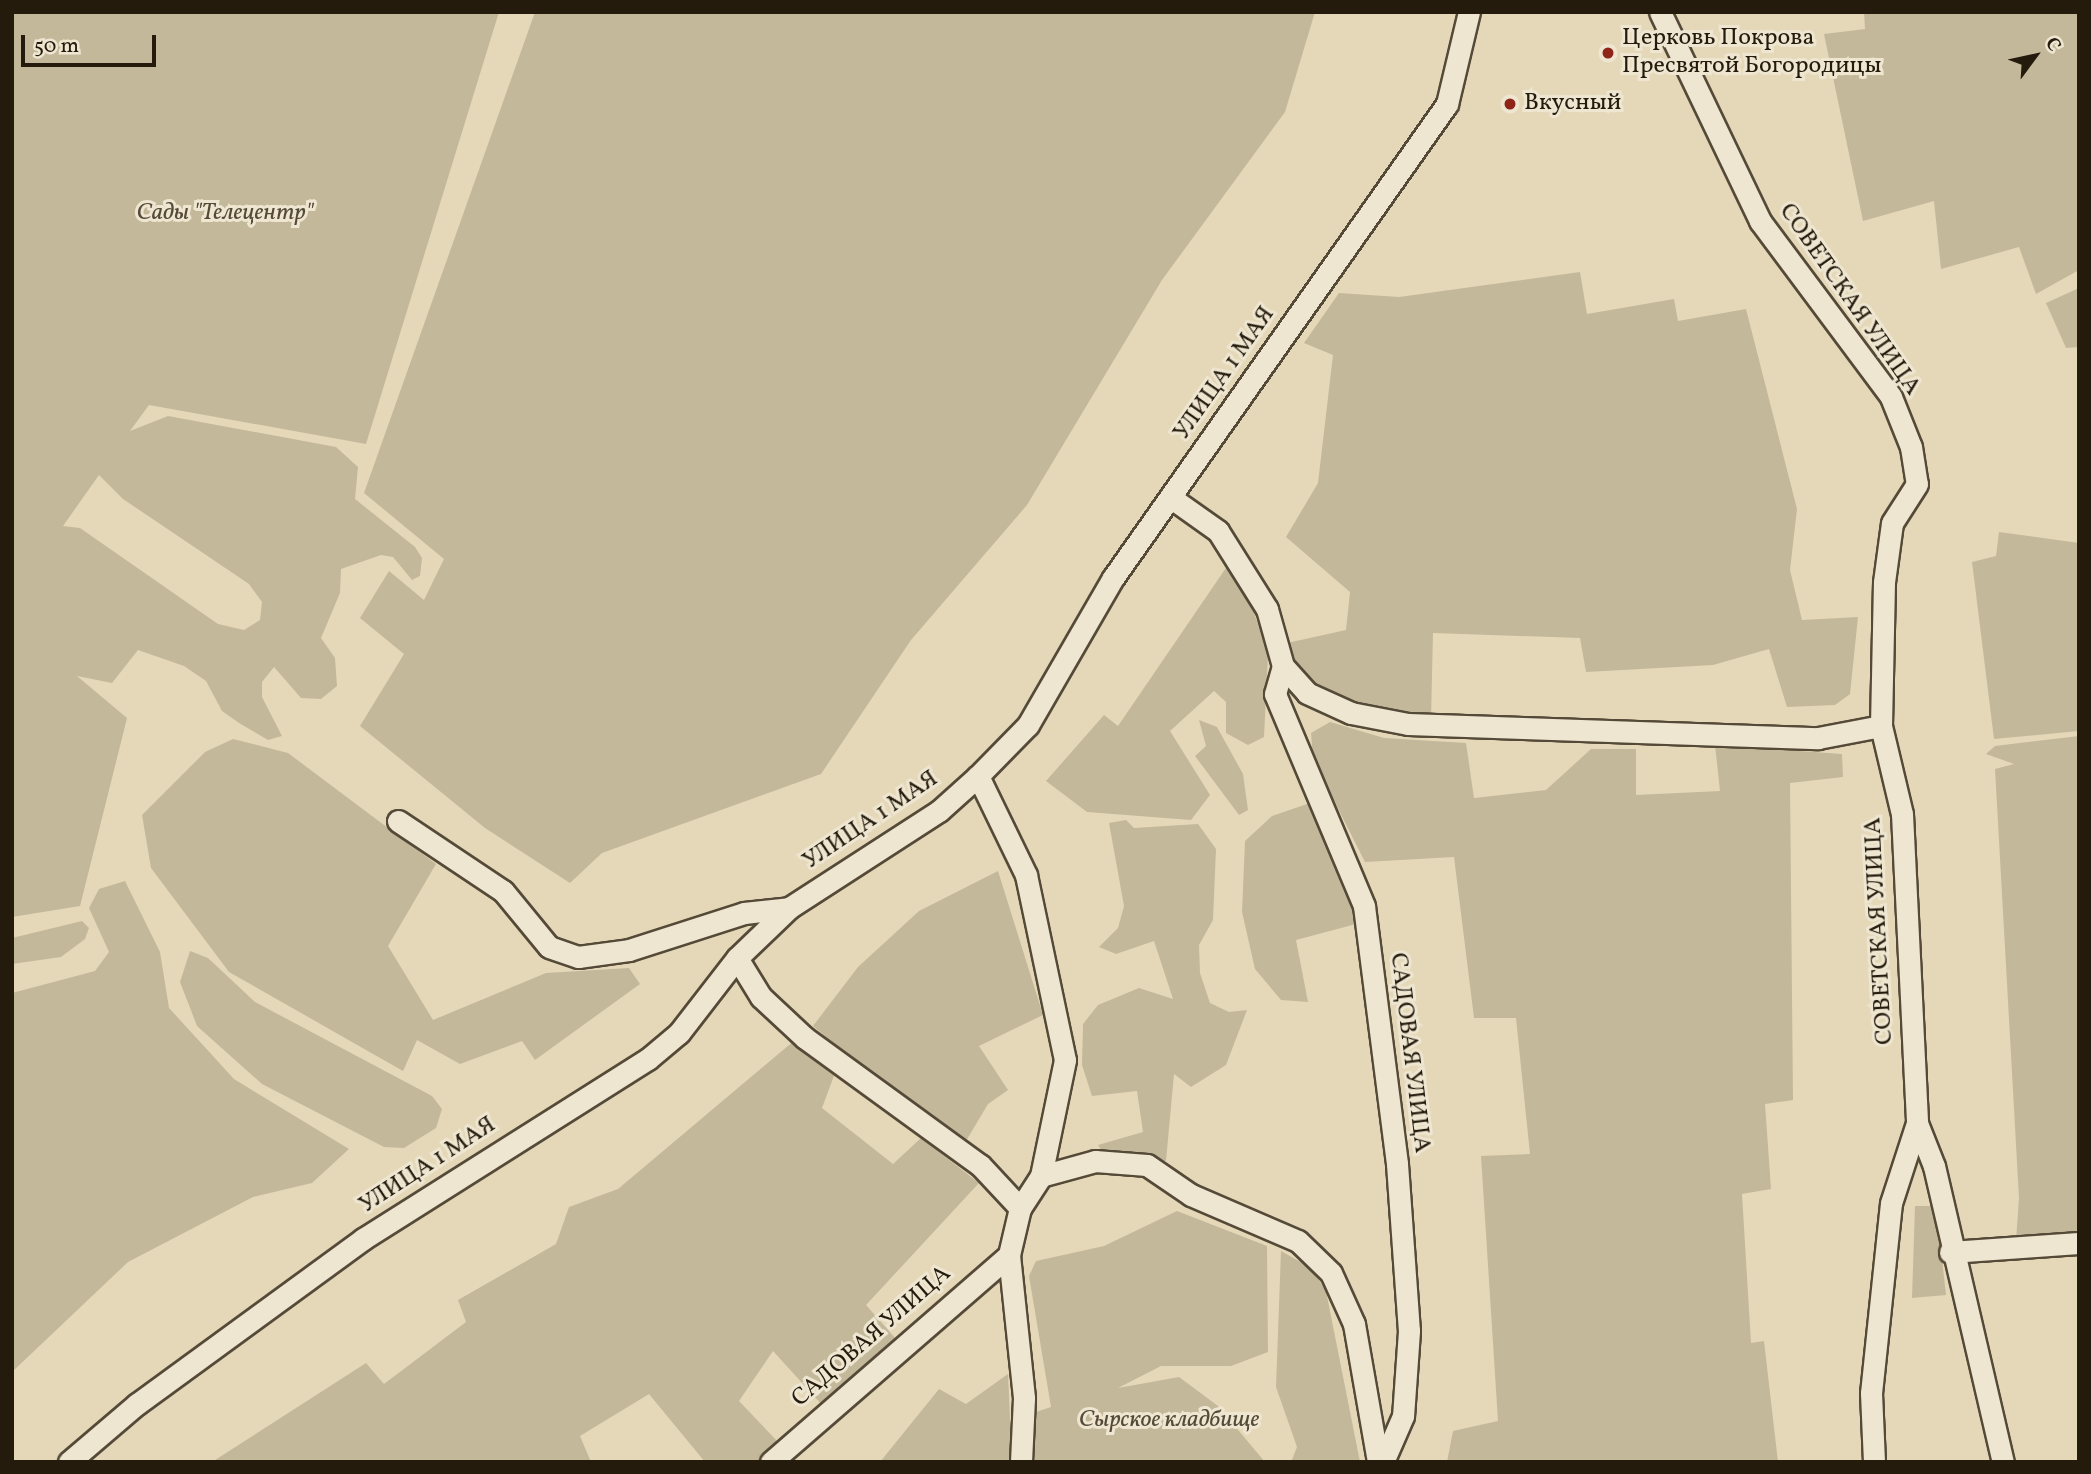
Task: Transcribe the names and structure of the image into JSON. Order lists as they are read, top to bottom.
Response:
{
  "streets": {
    "street": ["СОВЕТСКАЯ УЛИЦА", "УЛИЦА 1 МАЯ", "САДОВАЯ УЛИЦА"]
  },
  "parks": ["Сады \"Телецентр\"", "Сырское кладбище"],
  "places": ["Церковь Покрова Пресвятой Богородицы", "Вкусный"],
  "scale_bar": "50 m",
  "north": "top right"
}
